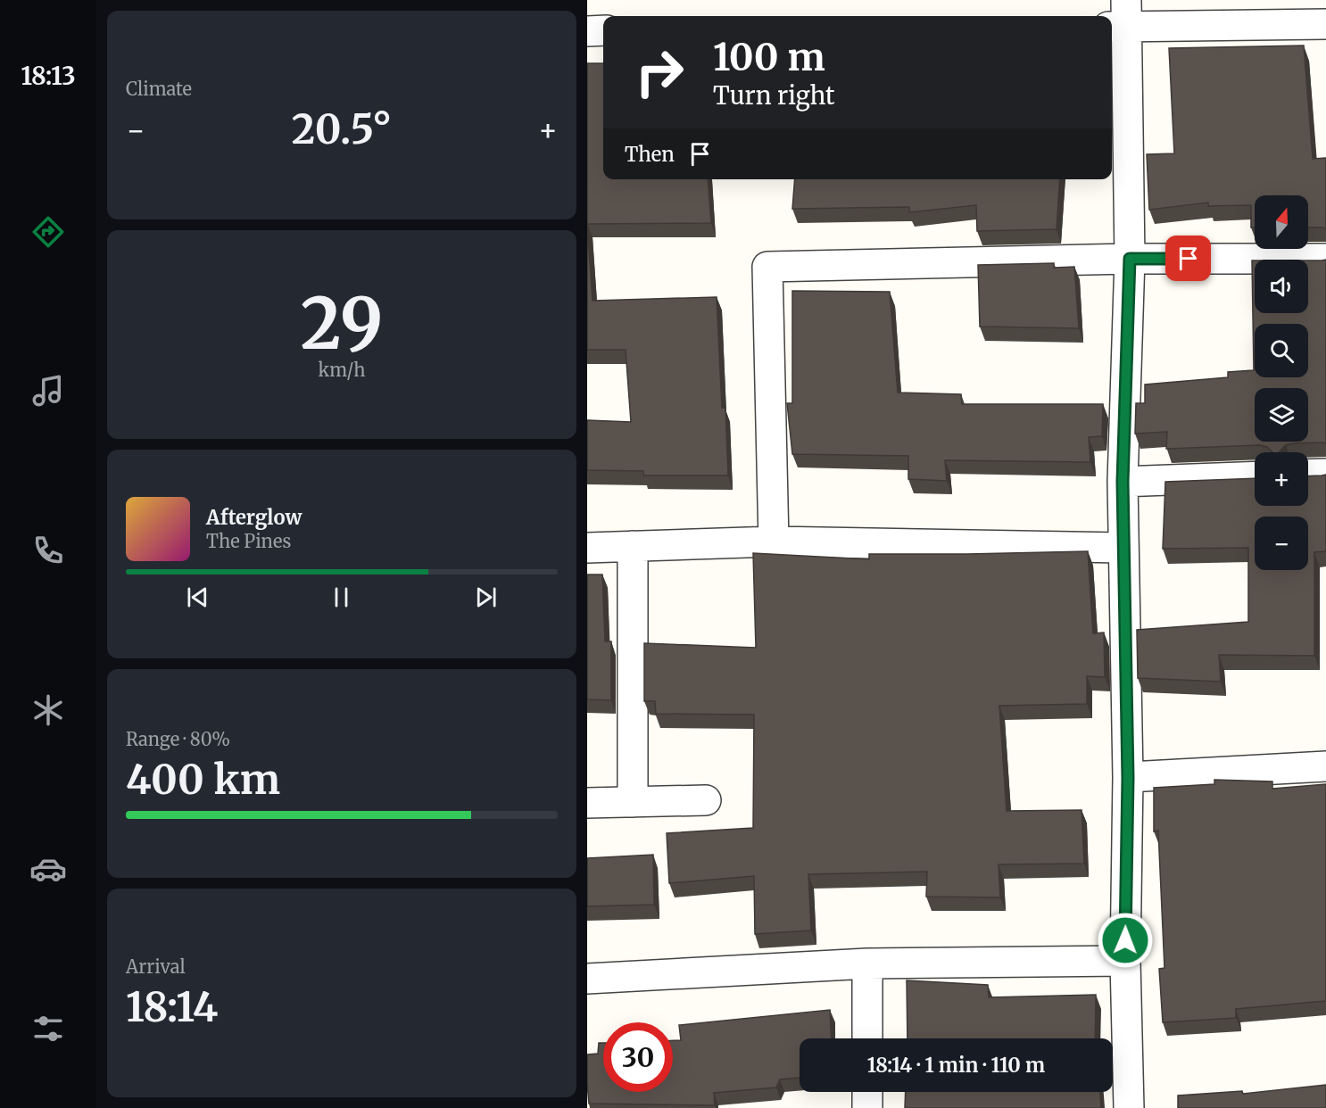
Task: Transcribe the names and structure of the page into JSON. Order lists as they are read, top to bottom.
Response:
{
  "north": "top",
  "page": {
    "tabs": "18:13",
    "tile": [
      "Climate",
      ["29", "km/h"],
      ["Range · 80%", "400 km"],
      ["Arrival", "18:14"]
    ],
    "turn": ["100 m", "Turn right"],
    "heat": ["−", "20.5°", "+"],
    "then": "Then",
    "map_buttons": ["+", "−"],
    "song": ["Afterglow", "The Pines"],
    "limit": "30",
    "trip": "18:14 · 1 min · 110 m"
  }
}
